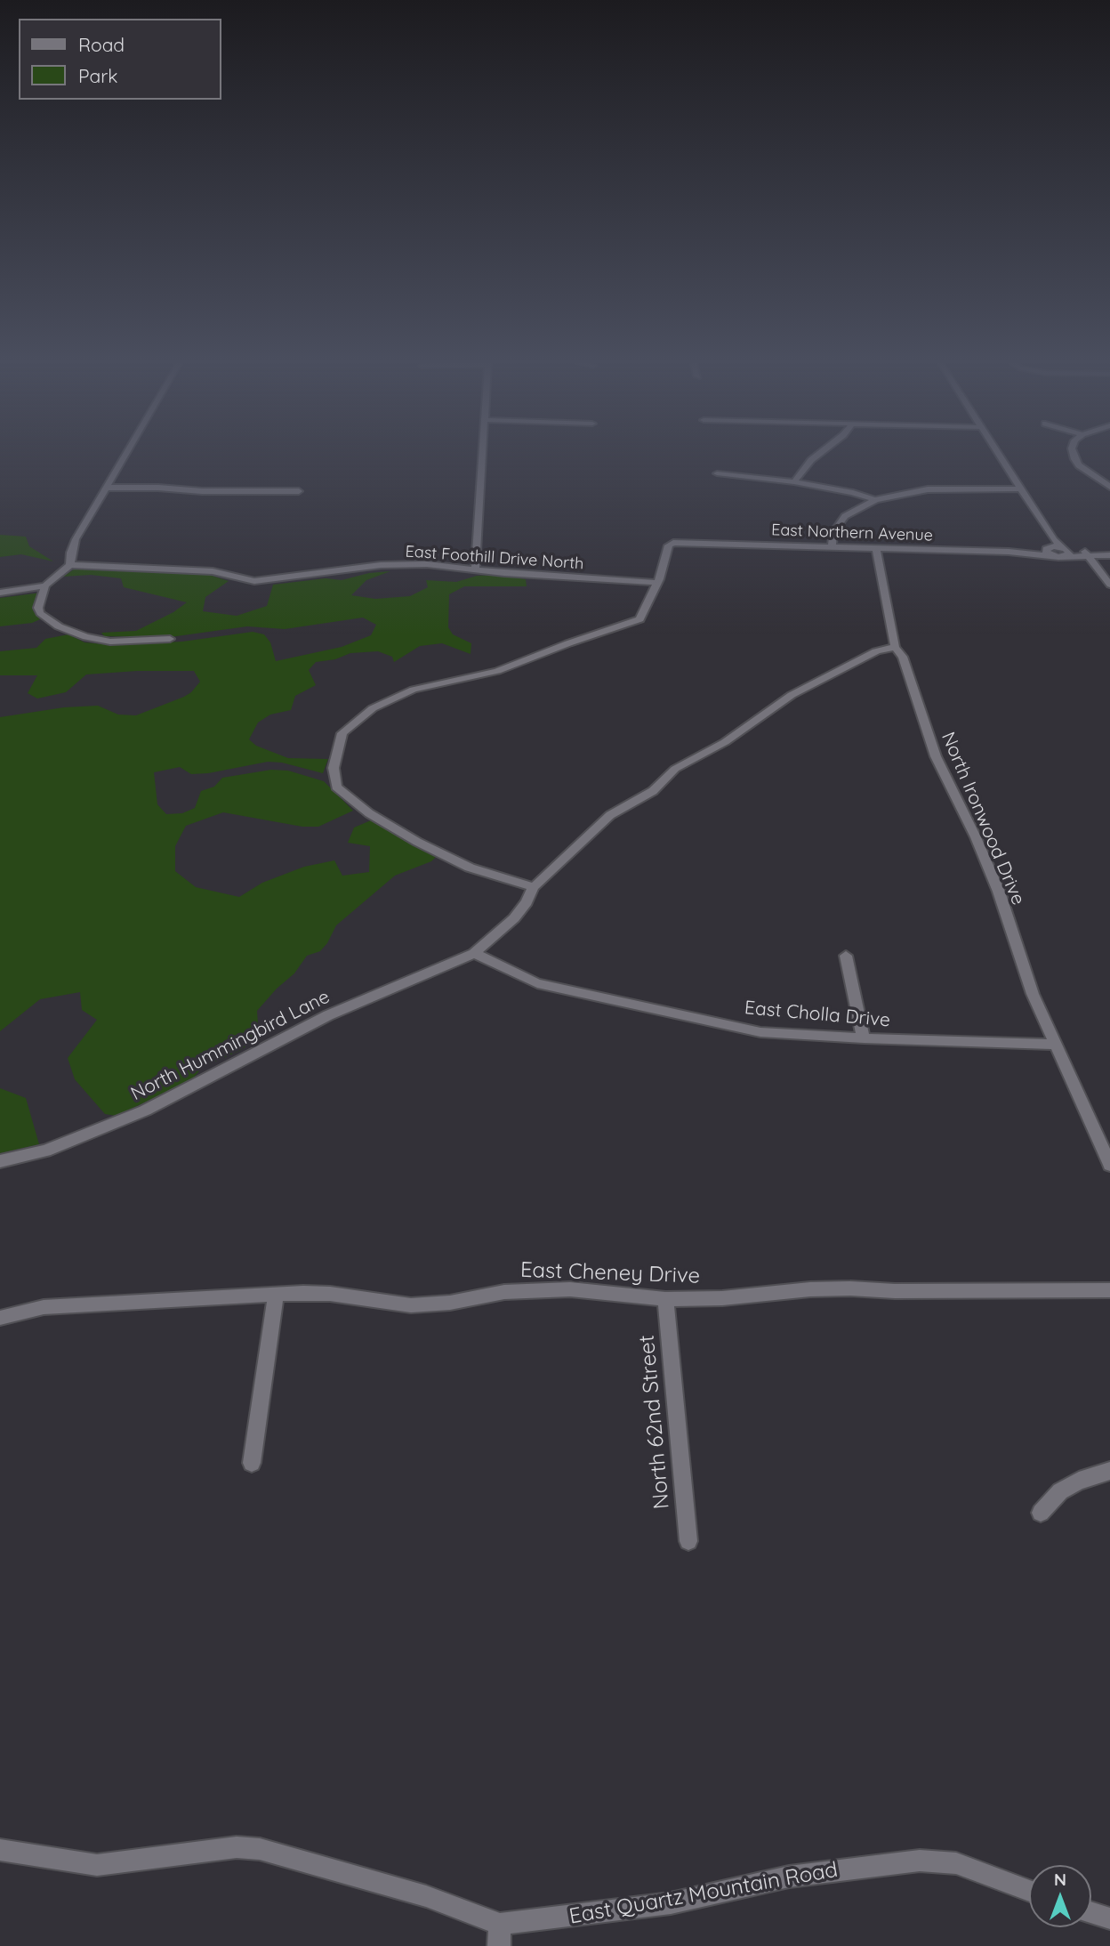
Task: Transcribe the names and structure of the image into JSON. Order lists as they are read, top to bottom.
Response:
{
  "streets": {
    "street": [
      "East Northern Avenue",
      "East Foothill Drive North",
      "North Ironwood Drive",
      "East Cholla Drive",
      "North Hummingbird Lane",
      "East Cheney Drive",
      "North 62nd Street",
      "East Quartz Mountain Road"
    ]
  },
  "crossings": [
    ["East Northern Avenue", "East Foothill Drive North"],
    ["East Northern Avenue", "North Ironwood Drive"],
    ["North Ironwood Drive", "East Cholla Drive"],
    ["East Cholla Drive", "North Hummingbird Lane"],
    ["East Cheney Drive", "North 62nd Street"]
  ],
  "legend": ["Road", "Park"],
  "north": "top"
}
